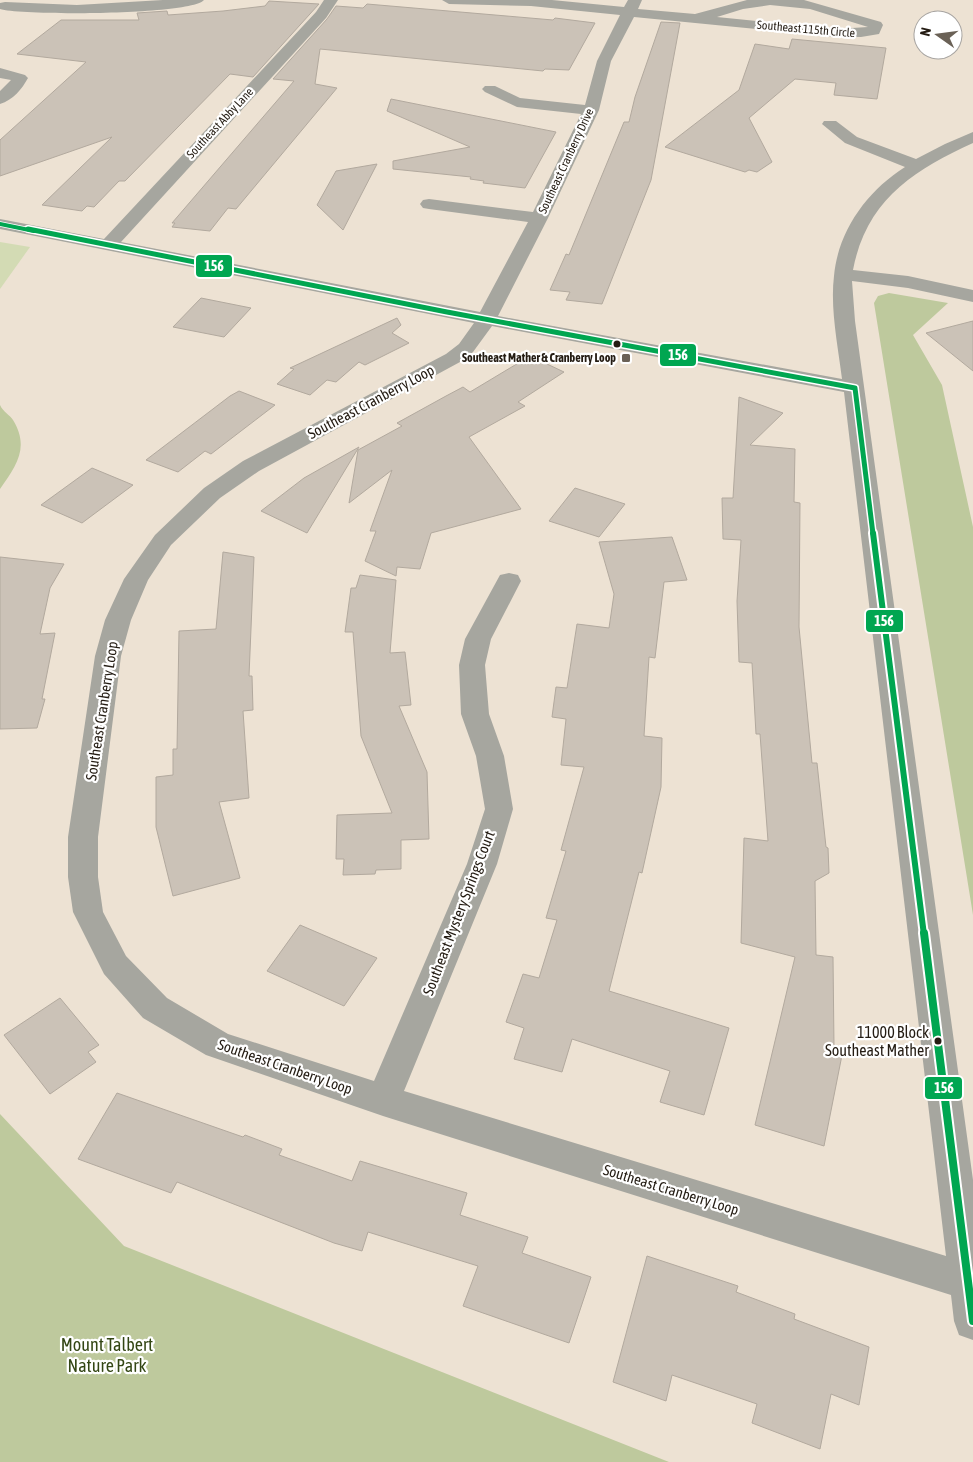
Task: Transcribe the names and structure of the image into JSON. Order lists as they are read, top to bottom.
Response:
{
  "streets": {
    "street": [
      "Southeast 115th Circle",
      "Southeast Abby Lane",
      "Southeast Cranberry Drive",
      "Southeast Cranberry Loop",
      "Southeast Mystery Springs Court"
    ]
  },
  "crossings": [
    ["Southeast 115th Circle", "Southeast Cranberry Drive"],
    ["Southeast Cranberry Drive", "Southeast Cranberry Loop"],
    ["Southeast Cranberry Loop", "Southeast Mystery Springs Court"]
  ],
  "parks": ["Mount Talbert Nature Park"],
  "places": {
    "transit": ["Southeast Mather & Cranberry Loop"],
    "other": ["11000 Block Southeast Mather"]
  },
  "lines": ["transit line 156"],
  "north": "left"
}
